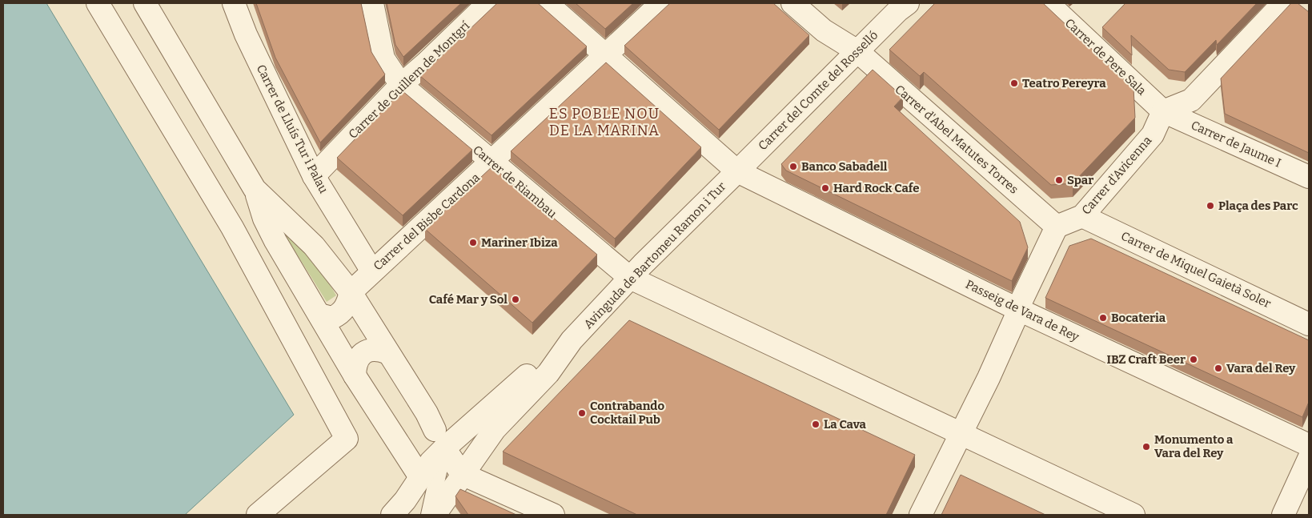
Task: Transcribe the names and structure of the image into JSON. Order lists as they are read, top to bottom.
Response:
{
  "streets": {
    "street": [
      "Carrer de Pere Sala",
      "Carrer de Guillem de Montgrí",
      "Carrer del Comte del Rosselló",
      "Carrer de Lluís Tur i Palau",
      "Carrer d'Abel Matutes Torres",
      "Carrer de Jaume I",
      "Carrer d'Avicenna",
      "Carrer de Riambau",
      "Carrer del Bisbe Cardona",
      "Avinguda de Bartomeu Ramon i Tur",
      "Carrer de Miquel Gaietà Soler",
      "Passeig de Vara de Rey"
    ]
  },
  "crossings": [
    ["Carrer de Pere Sala", "Carrer de Jaume I"],
    ["Carrer de Pere Sala", "Carrer d'Avicenna"],
    ["Carrer de Guillem de Montgrí", "Carrer de Lluís Tur i Palau"],
    ["Carrer de Guillem de Montgrí", "Carrer de Riambau"],
    ["Carrer del Comte del Rosselló", "Carrer d'Abel Matutes Torres"],
    ["Carrer del Comte del Rosselló", "Avinguda de Bartomeu Ramon i Tur"],
    ["Carrer del Comte del Rosselló", "Passeig de Vara de Rey"],
    ["Carrer de Lluís Tur i Palau", "Carrer del Bisbe Cardona"],
    ["Carrer d'Abel Matutes Torres", "Carrer d'Avicenna"],
    ["Carrer de Jaume I", "Carrer d'Avicenna"],
    ["Carrer d'Avicenna", "Carrer de Miquel Gaietà Soler"],
    ["Carrer de Riambau", "Carrer del Bisbe Cardona"],
    ["Carrer de Riambau", "Avinguda de Bartomeu Ramon i Tur"],
    ["Carrer del Bisbe Cardona", "Passeig de Vara de Rey"],
    ["Avinguda de Bartomeu Ramon i Tur", "Passeig de Vara de Rey"]
  ],
  "districts": ["ES POBLE NOU DE LA MARINA"],
  "places": [
    "Teatro Pereyra",
    "Banco Sabadell",
    "Spar",
    "Hard Rock Cafe",
    "Plaça des Parc",
    "Mariner Ibiza",
    "Café Mar y Sol",
    "Bocateria",
    "IBZ Craft Beer",
    "Vara del Rey",
    "Contrabando Cocktail Pub",
    "La Cava",
    "Monumento a Vara del Rey"
  ]
}
